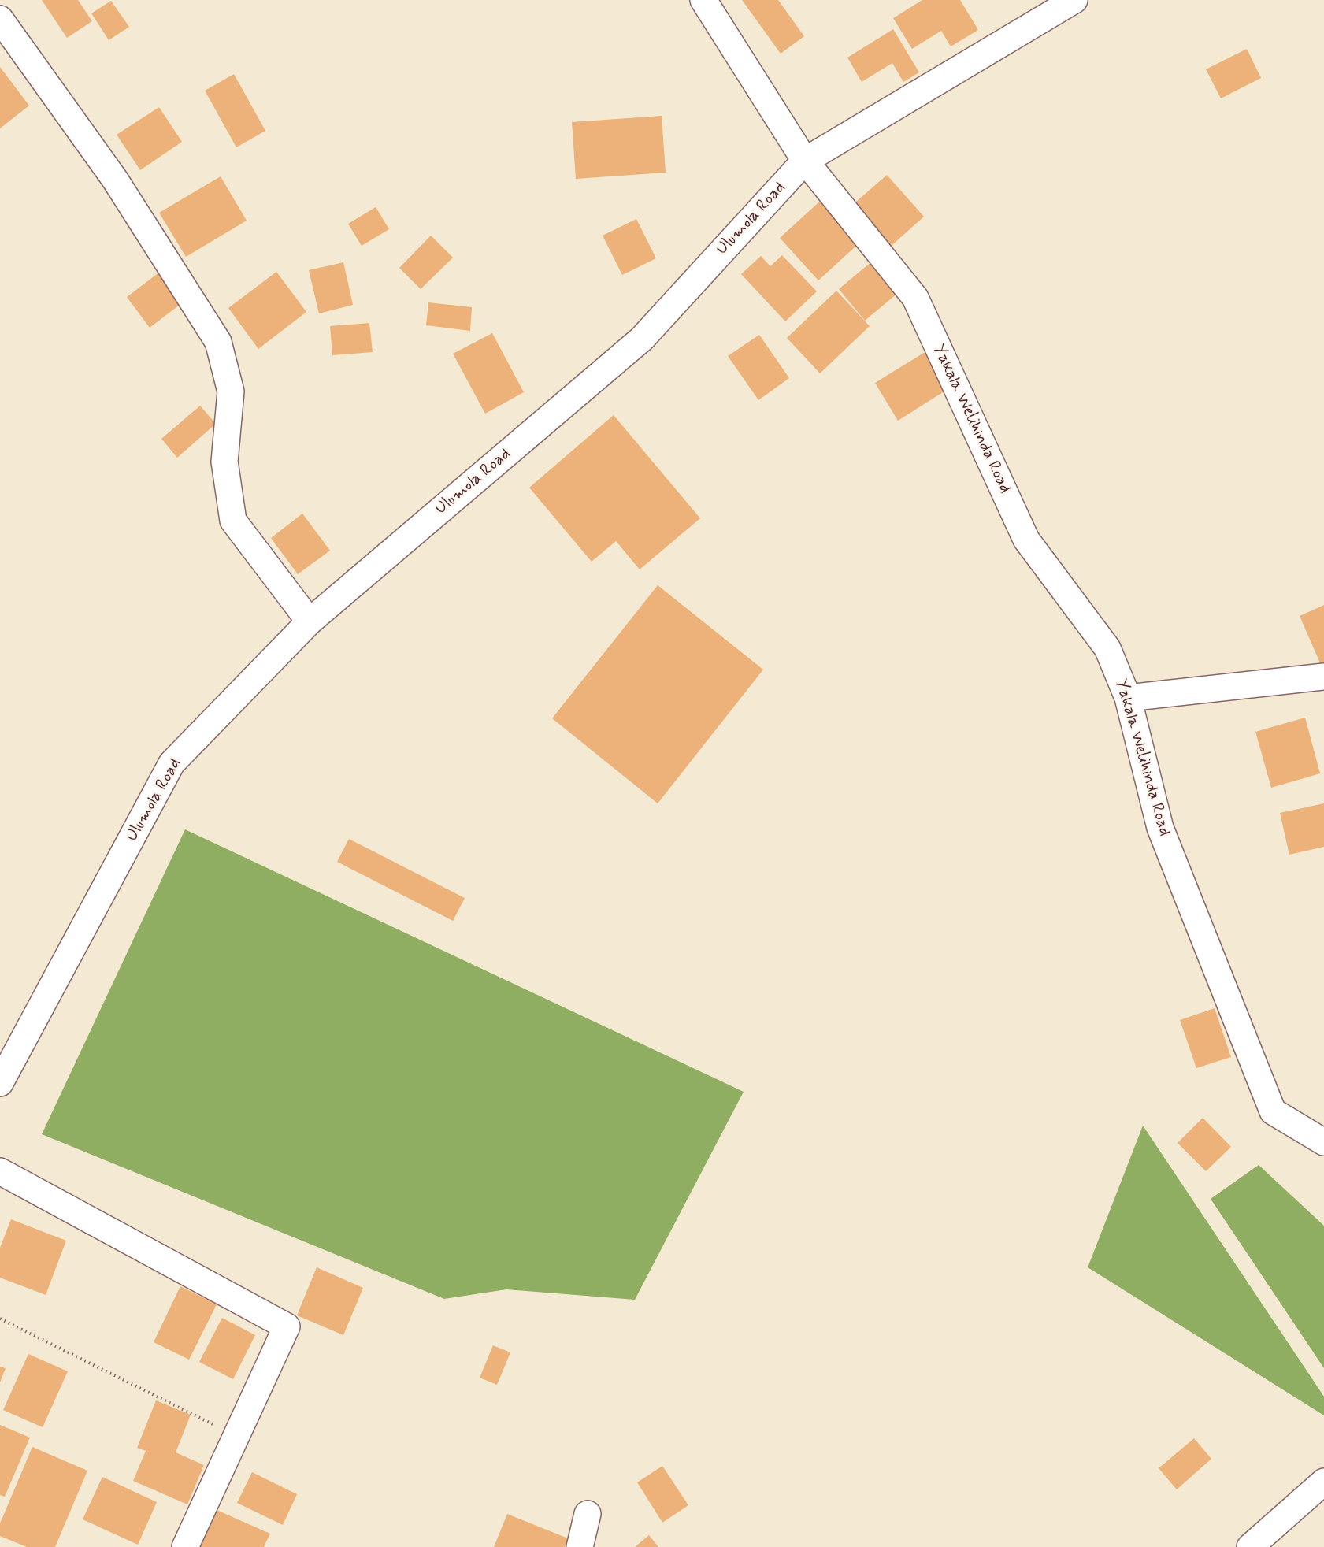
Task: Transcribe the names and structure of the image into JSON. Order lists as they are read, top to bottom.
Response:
{
  "streets": {
    "street": ["Ulumola Road", "Yakala Welihinda Road"]
  },
  "crossings": [
    ["Ulumola Road", "Yakala Welihinda Road"]
  ]
}
